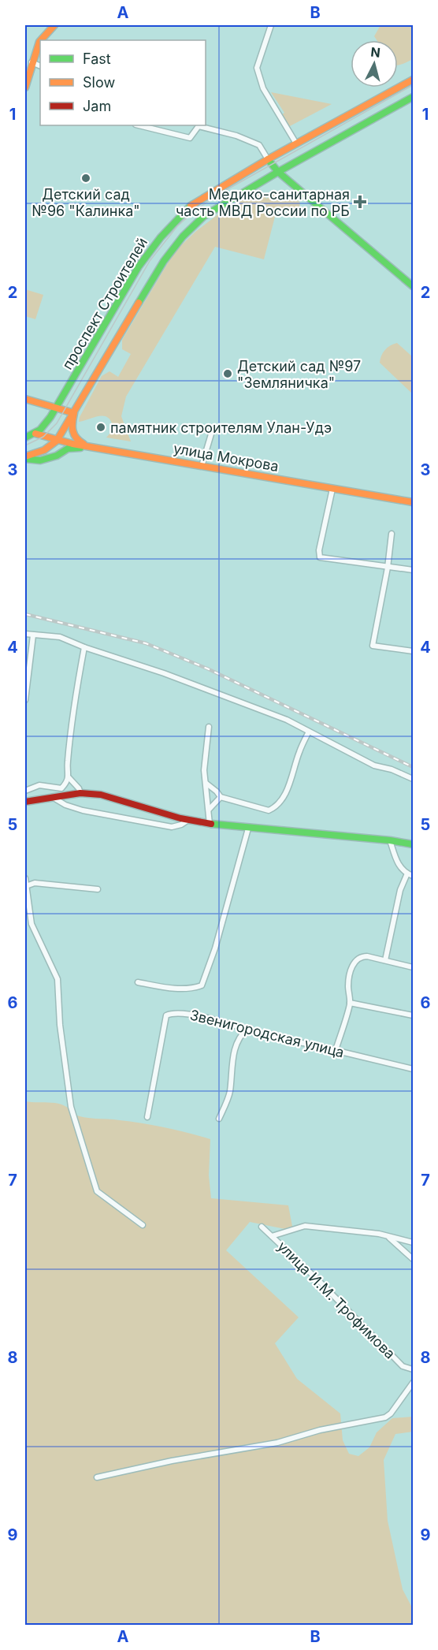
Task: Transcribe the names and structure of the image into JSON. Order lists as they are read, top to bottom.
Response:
{
  "streets": {
    "main road": ["проспект Строителей", "улица Мокрова"],
    "street": ["Звенигородская улица", "улица И.М. Трофимова"]
  },
  "crossings": [
    ["проспект Строителей", "улица Мокрова"]
  ],
  "places": {
    "other": ["Детский сад №96 \"Калинка\"", "Детский сад №97 \"Земляничка\"", "памятник строителям Улан-Удэ"],
    "health": ["Медико-санитарная часть МВД России по РБ"]
  },
  "legend": ["Fast", "Slow", "Jam"],
  "north": "top",
  "grid": {
    "columns": ["A", "B"],
    "rows": [
      "1",
      "2",
      "3",
      "4",
      "5",
      "6",
      "7",
      "8",
      "9"
    ]
  }
}
